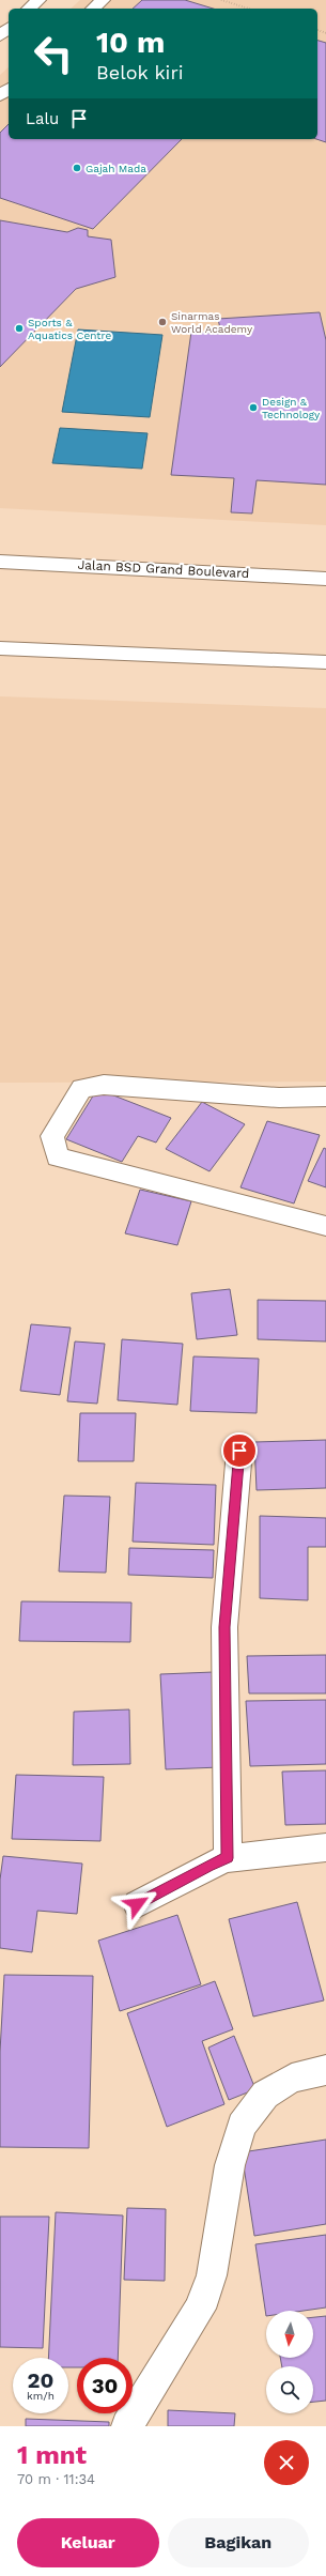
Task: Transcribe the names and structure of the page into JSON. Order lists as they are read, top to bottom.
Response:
{
  "streets": {
    "street": ["Jalan BSD Grand Boulevard"]
  },
  "places": [
    "Gajah Mada",
    "Sinarmas World Academy",
    "Sports & Aquatics Centre",
    "Design & Technology"
  ],
  "north": "bottom",
  "page": {
    "turn": ["10 m", "Belok kiri"],
    "then": "Lalu",
    "speed": "20 km/h",
    "limit": "30",
    "heading": ["1 mnt", "70 m · 11:34"],
    "buttons": ["Keluar", "Bagikan"]
  }
}
